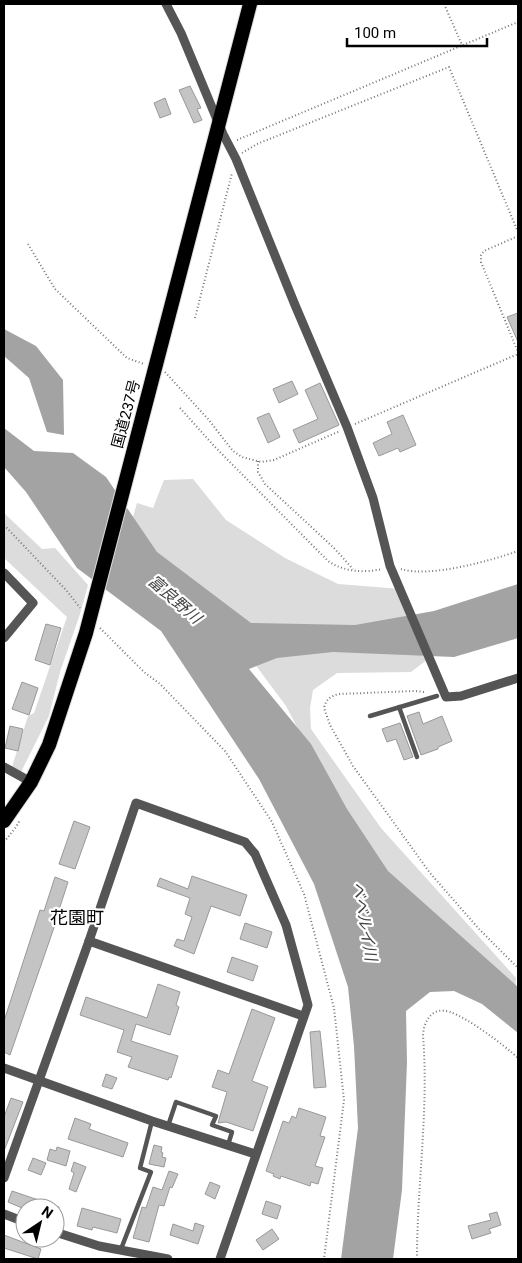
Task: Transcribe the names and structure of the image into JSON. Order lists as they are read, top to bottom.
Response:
{
  "streets": {
    "highway": ["国道237号"]
  },
  "districts": ["花園町"],
  "water": ["富良野川", "ベベルイ川"],
  "scale_bar": "100 m",
  "north": "top right"
}
